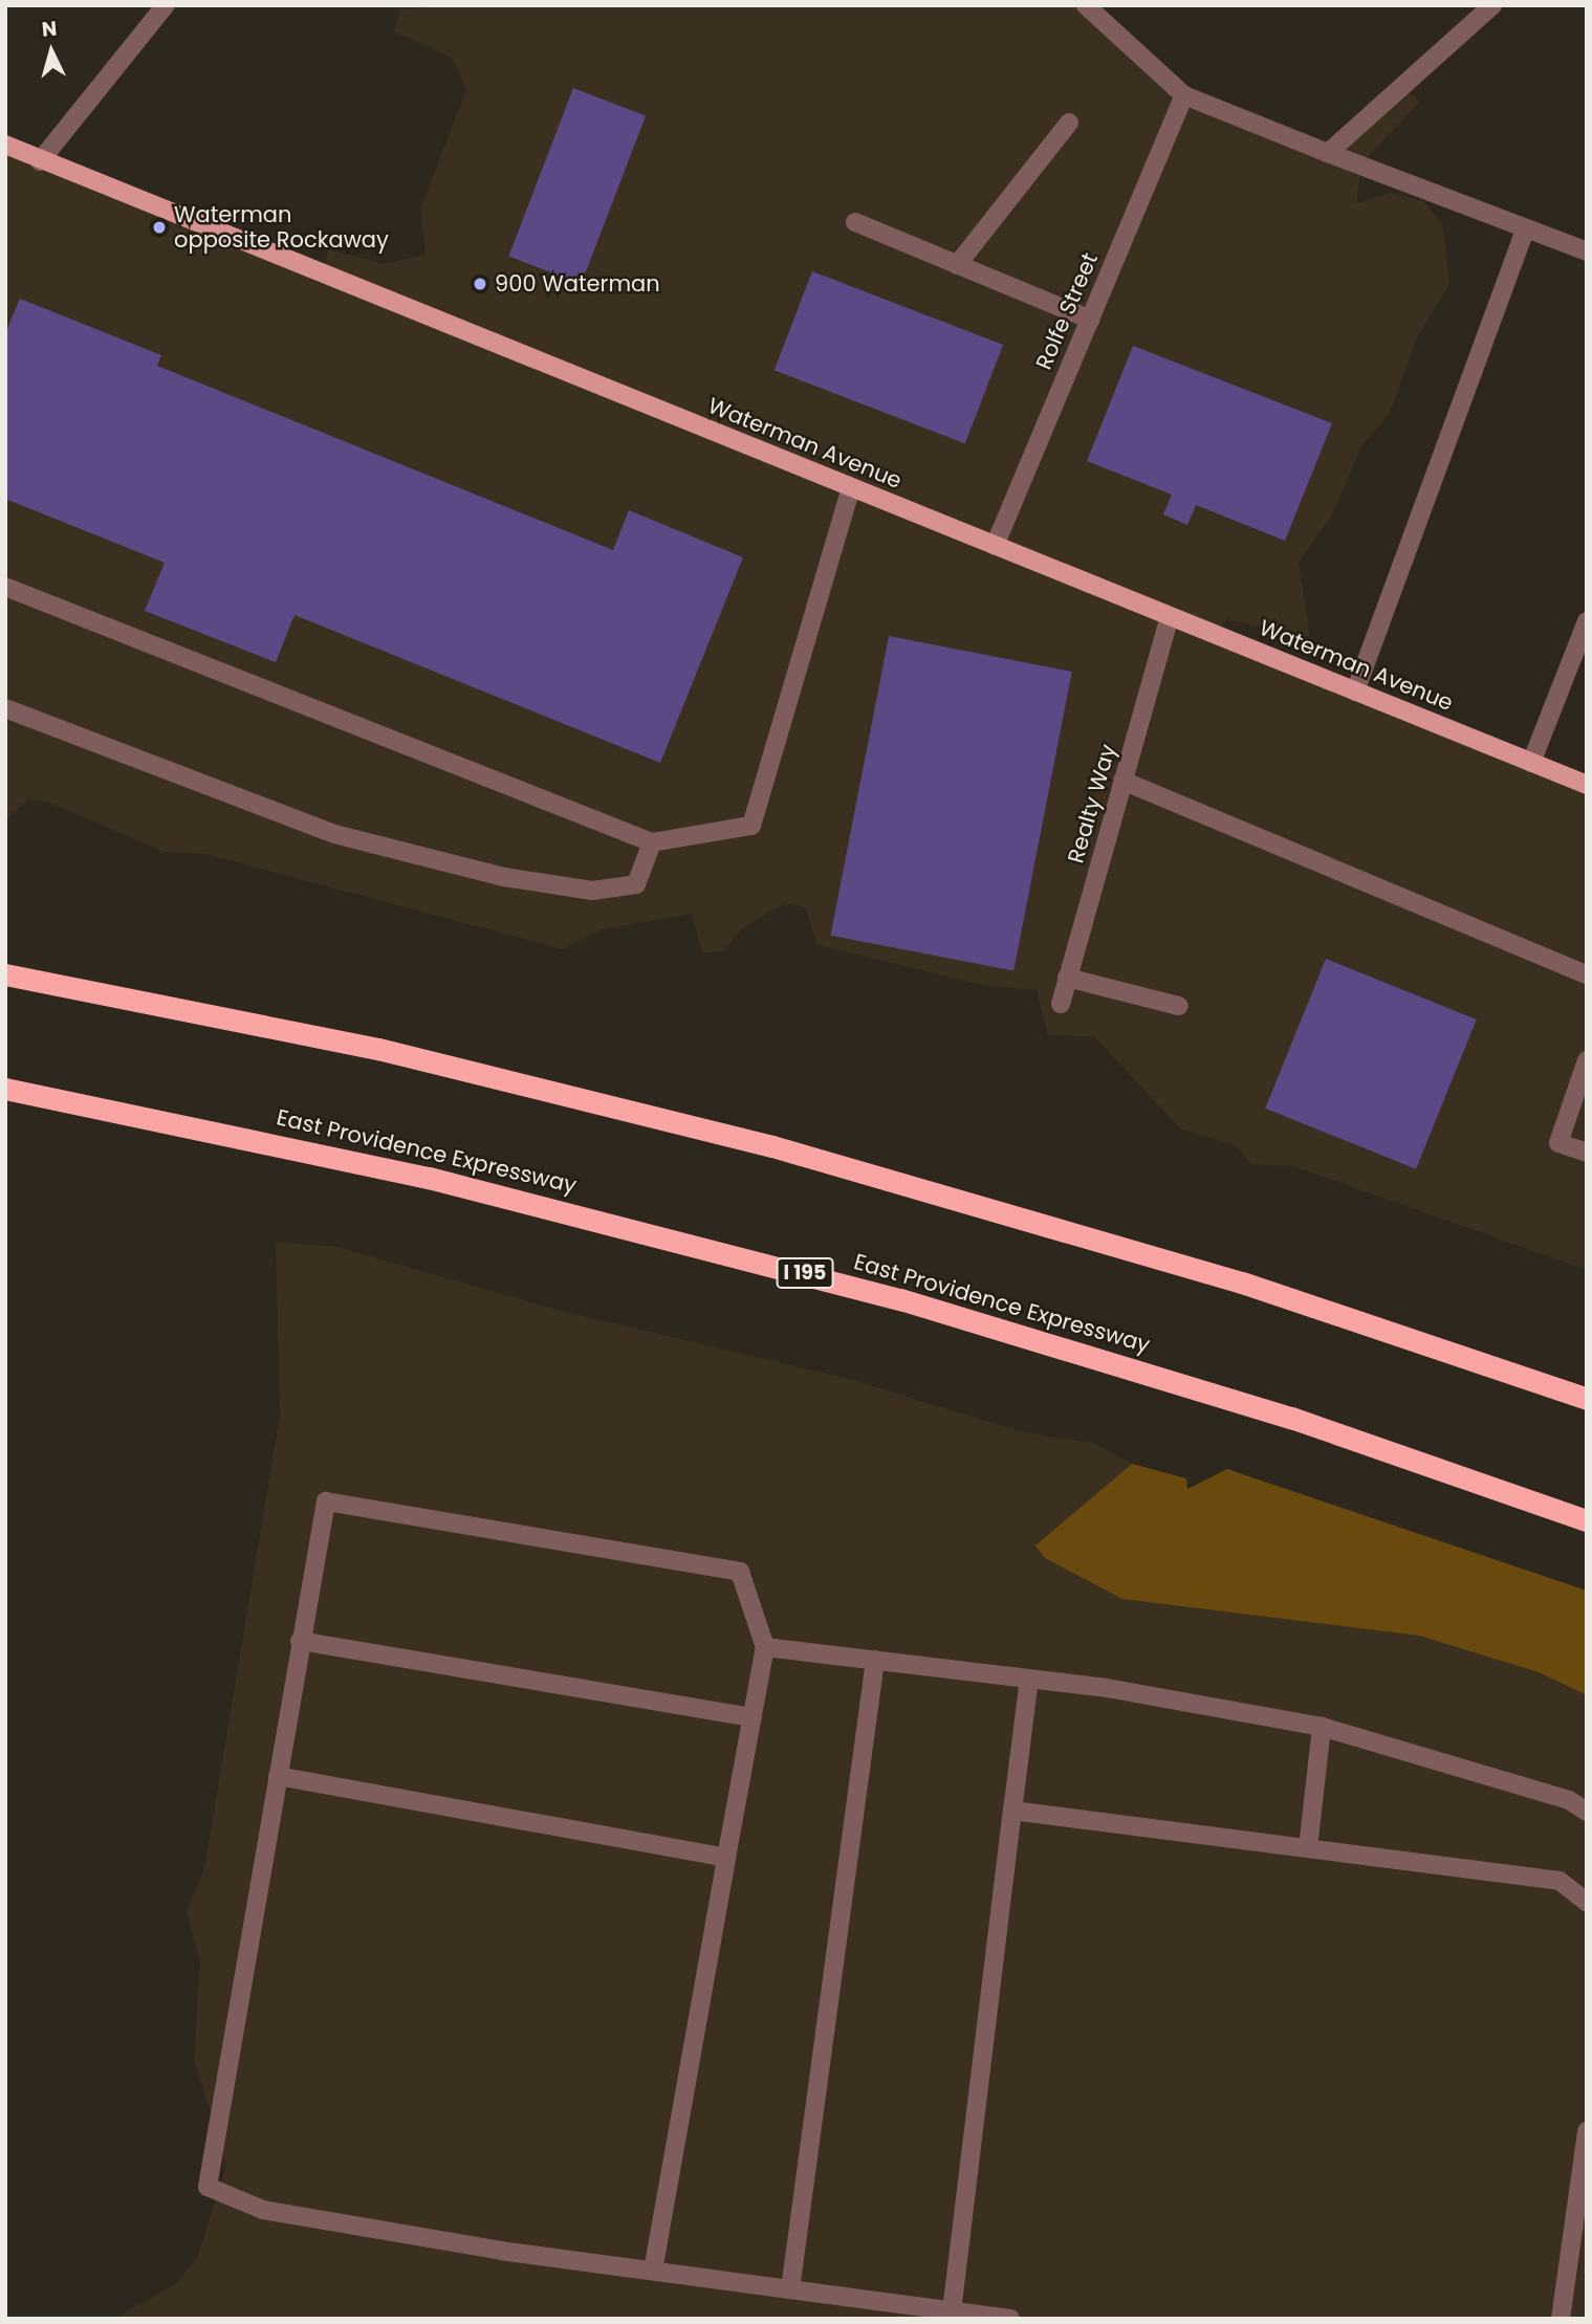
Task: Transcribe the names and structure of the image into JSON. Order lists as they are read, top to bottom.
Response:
{
  "streets": {
    "highway": ["East Providence Expressway", "I 195"],
    "main road": ["Waterman Avenue"],
    "street": ["Rolfe Street", "Realty Way"]
  },
  "crossings": [
    ["Rolfe Street", "Waterman Avenue"],
    ["Waterman Avenue", "Realty Way"]
  ],
  "places": ["Waterman opposite Rockaway", "900 Waterman"],
  "north": "top"
}
